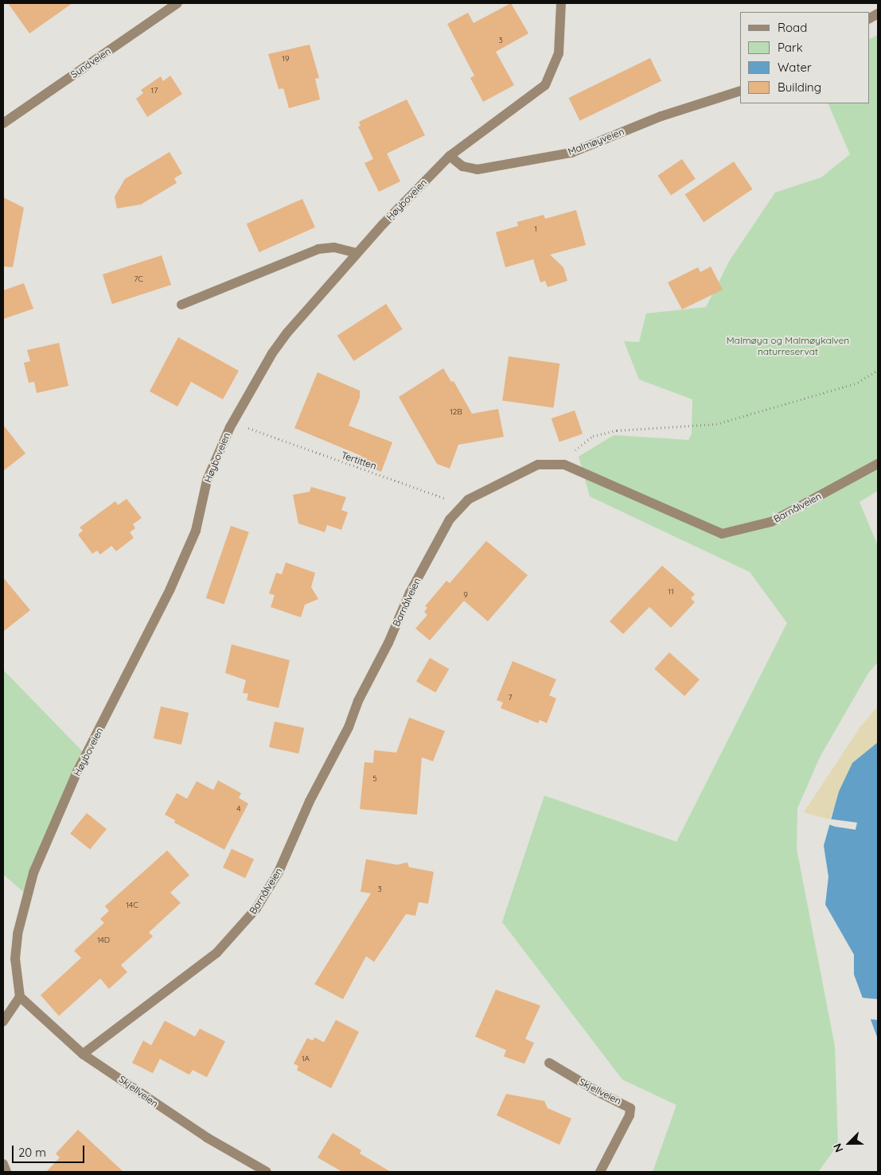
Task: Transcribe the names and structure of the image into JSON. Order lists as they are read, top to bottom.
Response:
{
  "streets": {
    "street": [
      "Sundveien",
      "Malmøyveien",
      "Høyboveien",
      "Barnålveien",
      "Skjellveien"
    ],
    "path": ["Tertitten"]
  },
  "crossings": [
    ["Malmøyveien", "Høyboveien"],
    ["Høyboveien", "Skjellveien"],
    ["Tertitten", "Barnålveien"],
    ["Barnålveien", "Skjellveien"]
  ],
  "parks": ["Malmøya og Malmøykalven naturreservat"],
  "house_numbers": [
    "3",
    "19",
    "17",
    "1",
    "7C",
    "12B",
    "11",
    "9",
    "7",
    "5",
    "4",
    "3",
    "14C",
    "14D",
    "1A"
  ],
  "legend": [
    "Road",
    "Park",
    "Water",
    "Building"
  ],
  "scale_bar": "20 m",
  "north": "bottom left"
}
